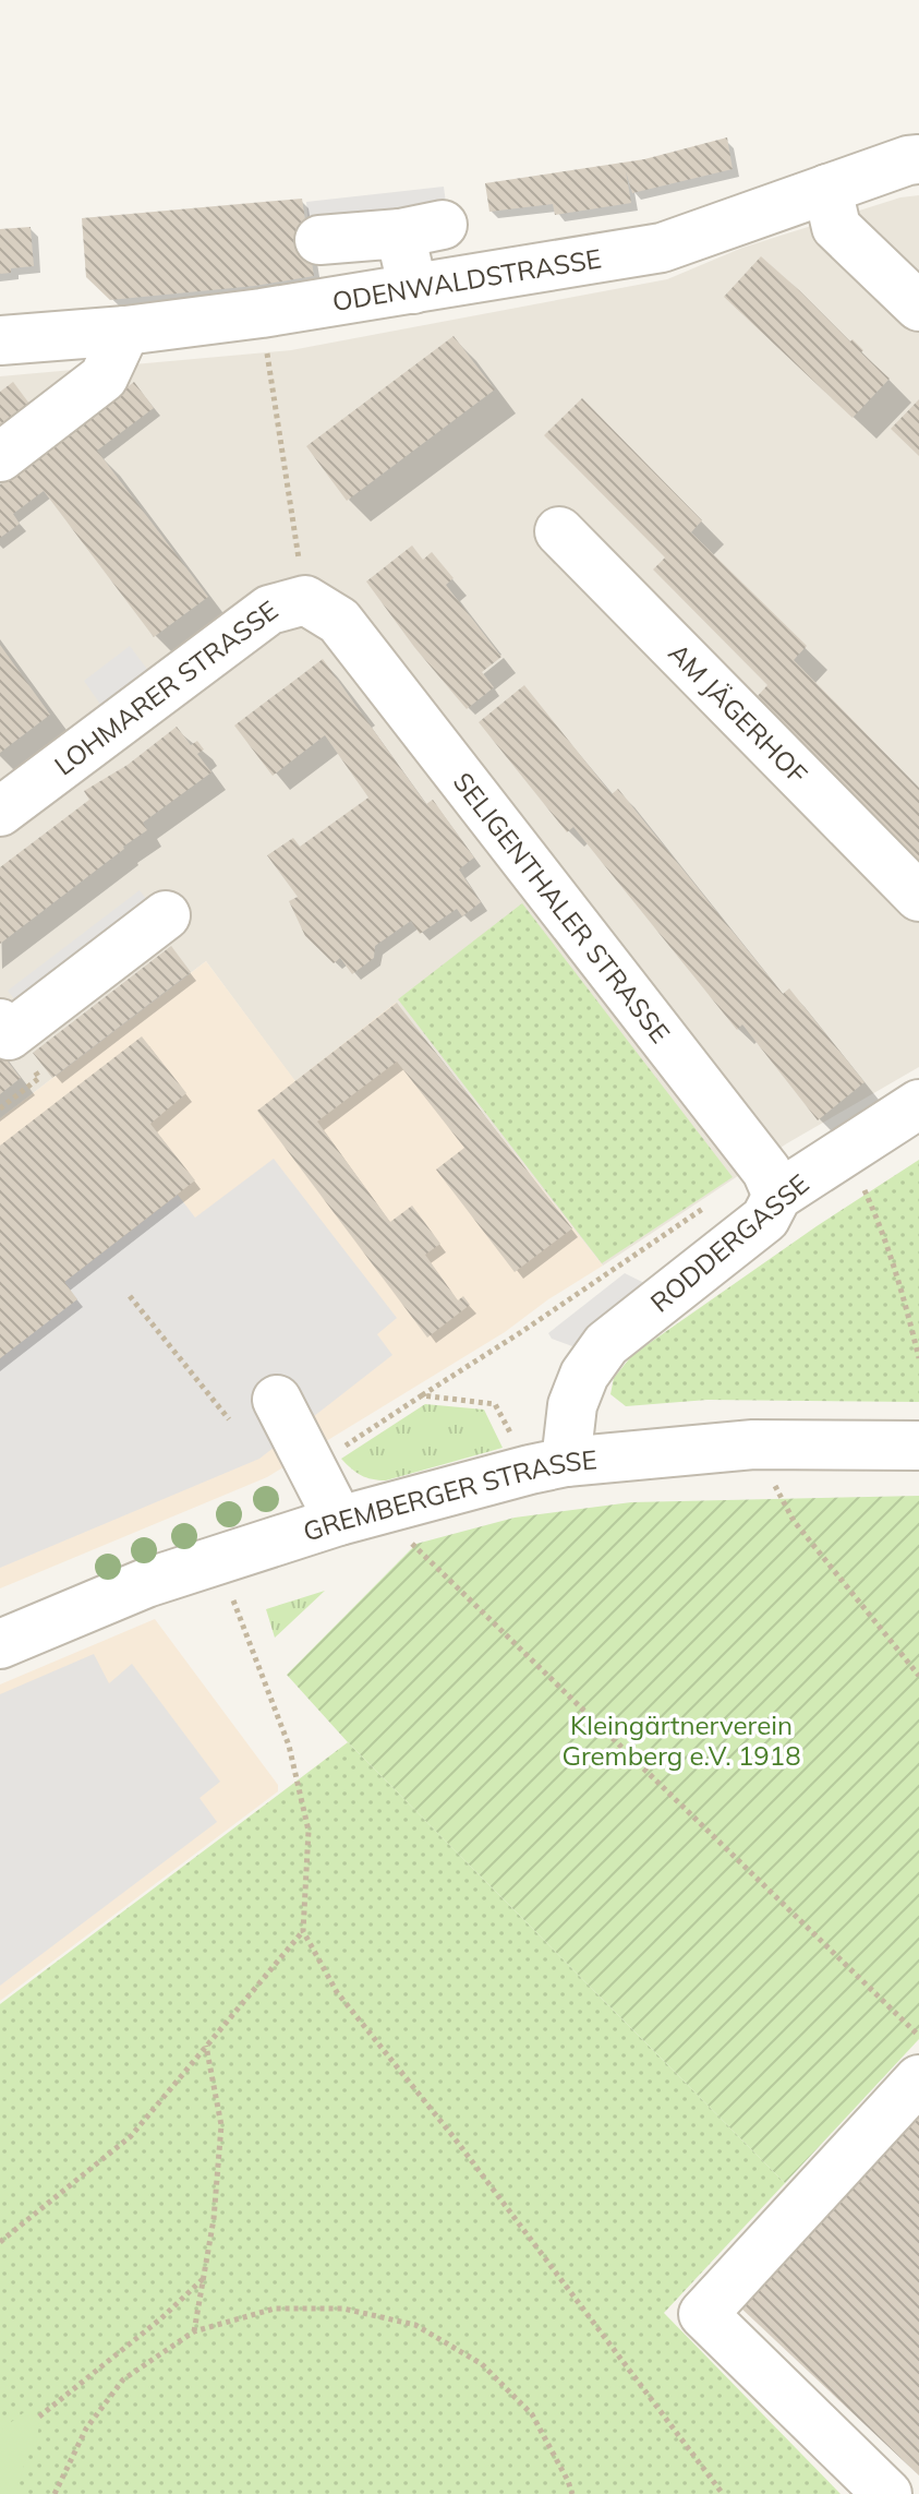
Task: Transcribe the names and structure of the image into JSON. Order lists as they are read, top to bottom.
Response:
{
  "streets": {
    "street": [
      "ODENWALDSTRASSE",
      "LOHMARER STRASSE",
      "AM JÄGERHOF",
      "SELIGENTHALER STRASSE",
      "RODDERGASSE",
      "GREMBERGER STRASSE"
    ]
  },
  "crossings": [
    ["LOHMARER STRASSE", "SELIGENTHALER STRASSE"],
    ["SELIGENTHALER STRASSE", "RODDERGASSE"],
    ["RODDERGASSE", "GREMBERGER STRASSE"]
  ],
  "parks": ["Kleingärtnerverein Gremberg e.V. 1918"]
}
